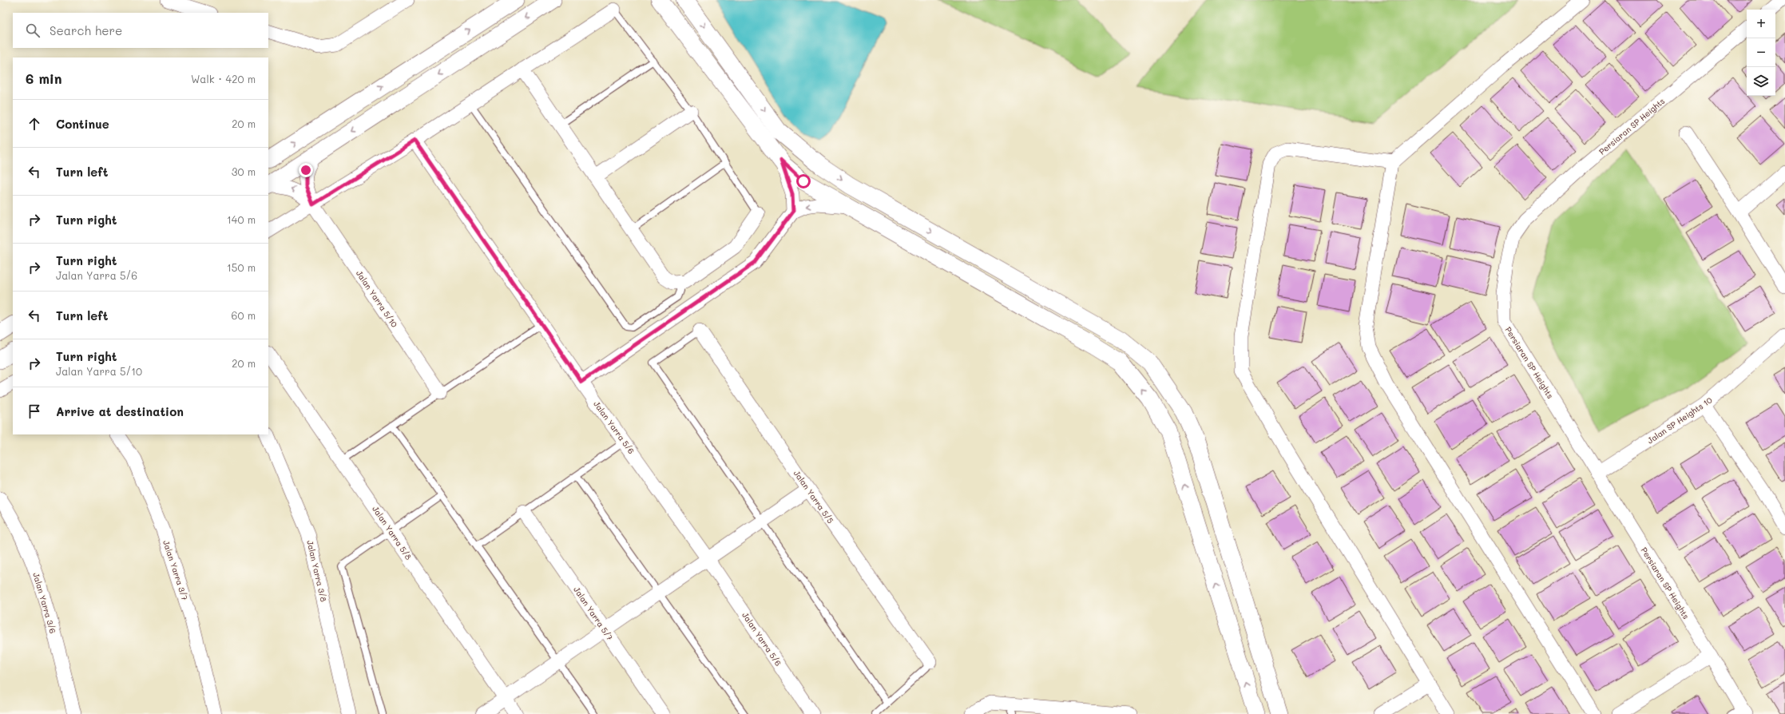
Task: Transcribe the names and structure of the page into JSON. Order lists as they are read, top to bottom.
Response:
{
  "streets": {
    "street": [
      "Persiaran SP Heights",
      "Jalan Yarra 5/10",
      "Jalan SP Heights 10",
      "Jalan Yarra 5/6",
      "Jalan Yarra 5/5",
      "Jalan Yarra 5/8",
      "Jalan Yarra 3/7",
      "Jalan Yarra 3/8",
      "Jalan Yarra 3/6",
      "Jalan Yarra 5/7"
    ]
  },
  "crossings": [
    ["Persiaran SP Heights", "Jalan SP Heights 10"]
  ],
  "page": {
    "map_buttons": ["+", "−"],
    "search": "Search here",
    "heading": ["6 min", "Walk · 420 m"],
    "list": [
      ["Continue", "20 m"],
      ["Turn left", "30 m"],
      ["Turn right", "140 m"],
      ["Turn right", "Jalan Yarra 5/6", "150 m"],
      ["Turn left", "60 m"],
      ["Turn right", "Jalan Yarra 5/10", "20 m"],
      "Arrive at destination"
    ]
  }
}
